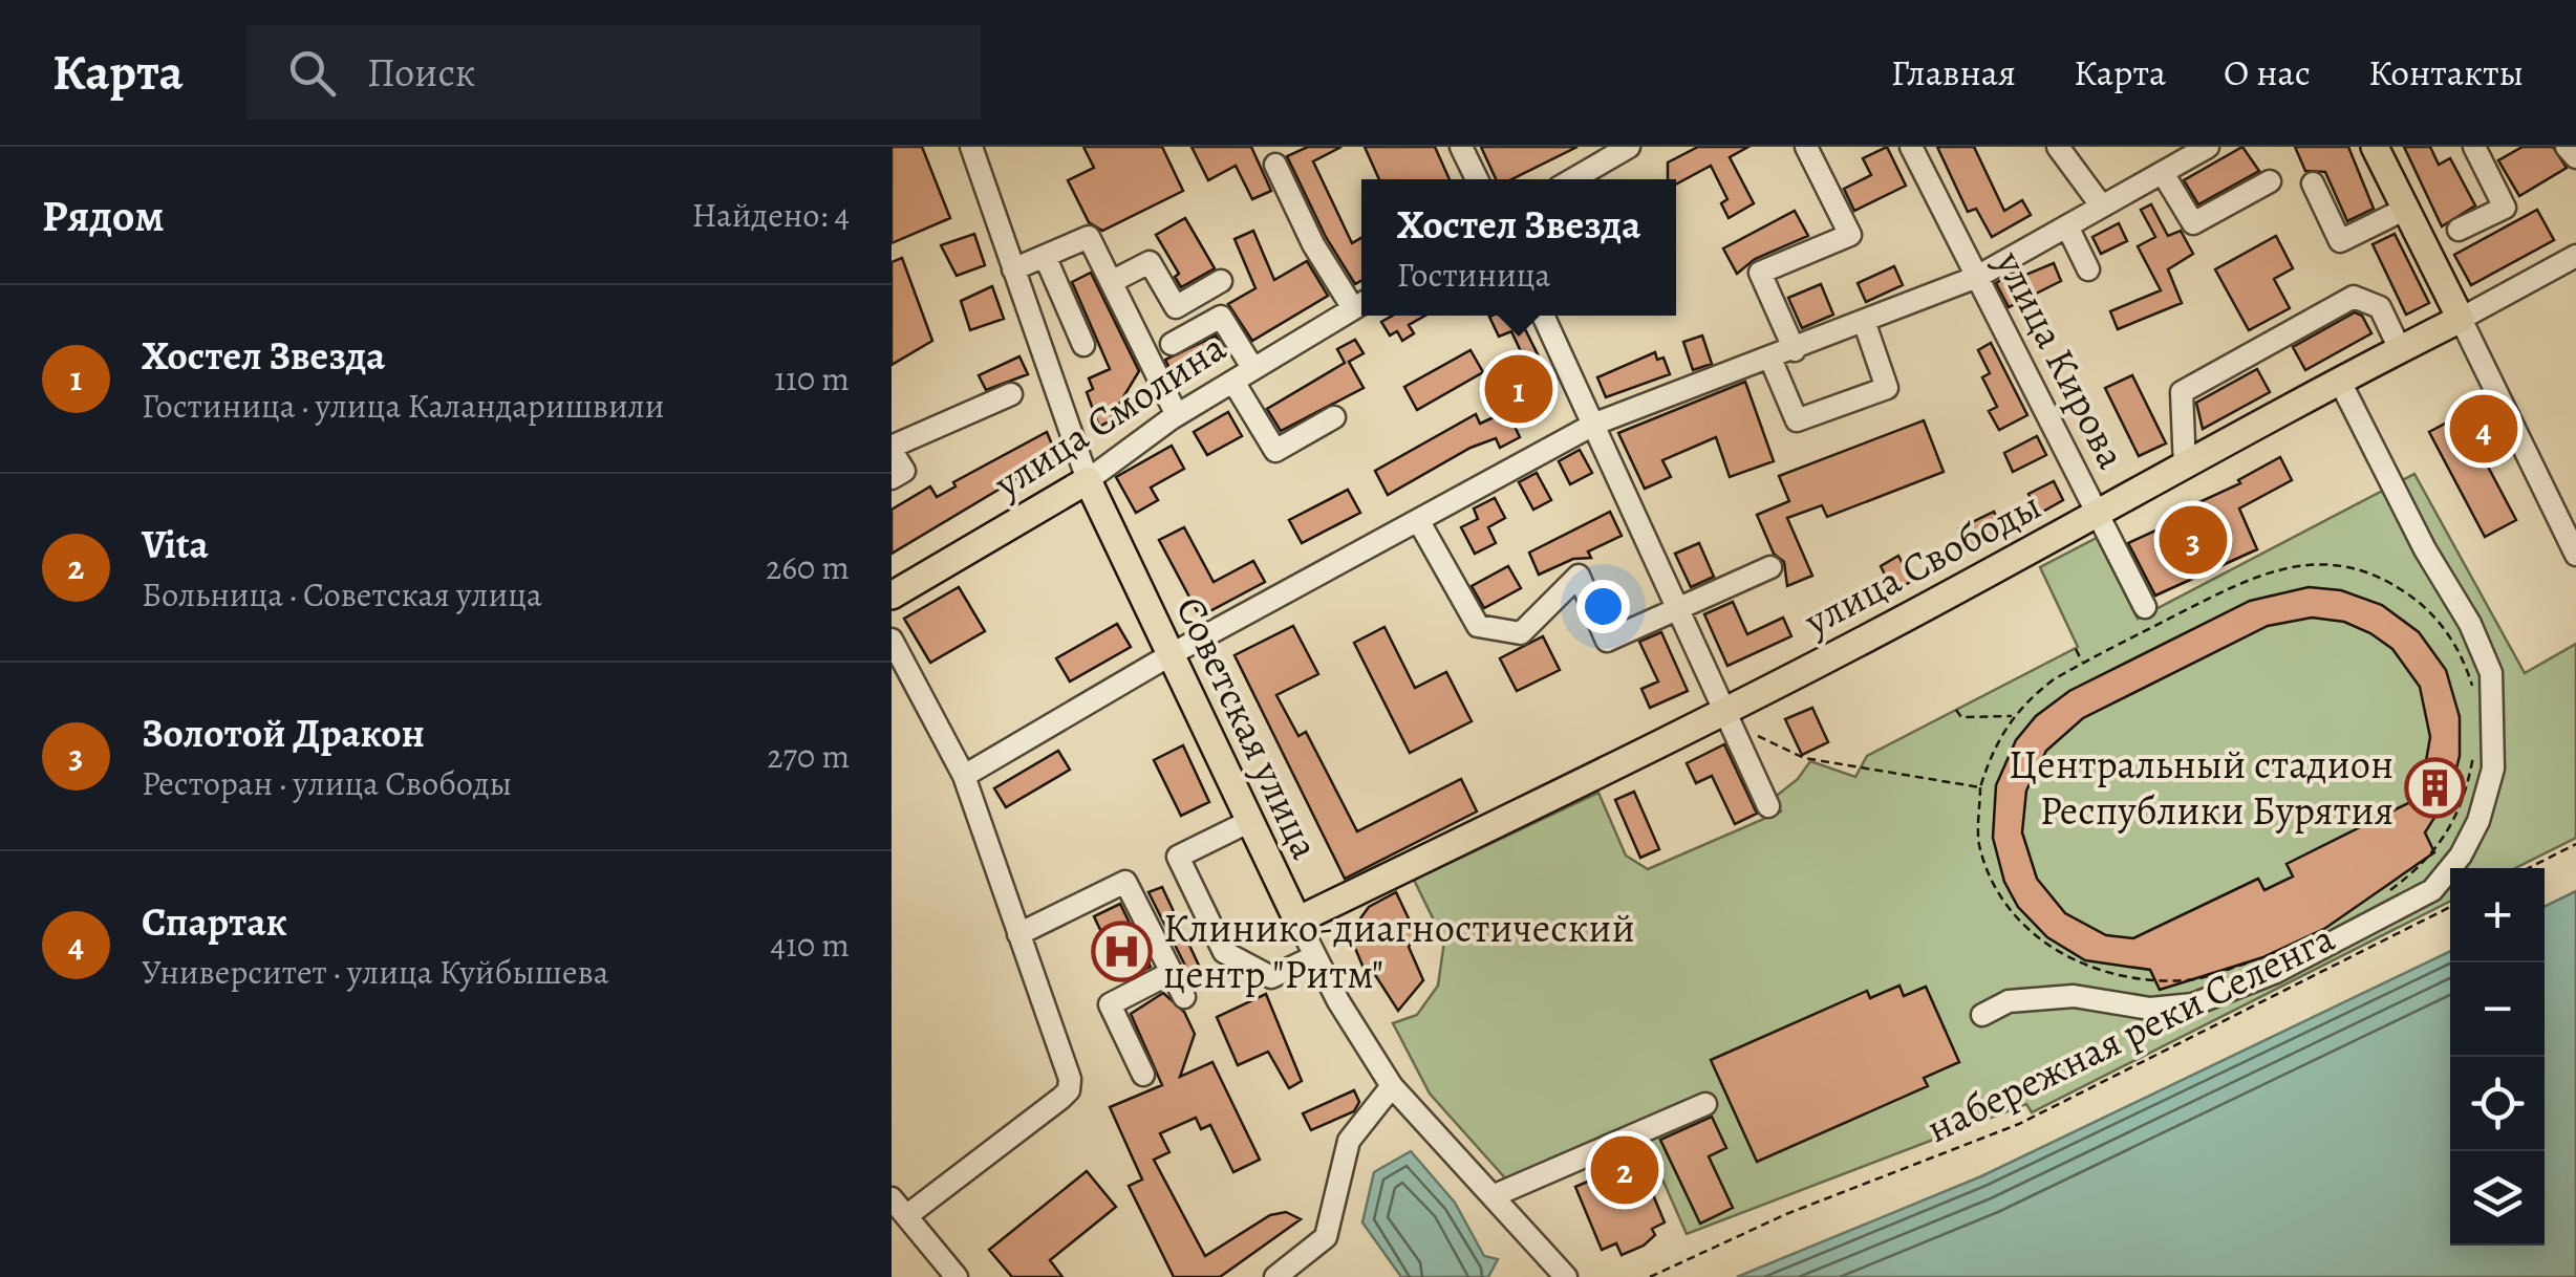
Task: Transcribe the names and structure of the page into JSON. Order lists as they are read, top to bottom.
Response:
{
  "streets": {
    "main road": ["улица Смолина", "улица Свободы", "Советская улица"],
    "street": ["улица Кирова"],
    "path": ["набережная реки Селенга"]
  },
  "crossings": [
    ["улица Кирова", "улица Свободы"],
    ["улица Смолина", "Советская улица"],
    ["улица Свободы", "Советская улица"]
  ],
  "places": {
    "building": ["Центральный стадион Республики Бурятия"],
    "hospital": ["Клинико-диагностический центр \"Ритм\""]
  },
  "page": {
    "header": "Карта",
    "search": "Поиск",
    "nav": [
      "Главная",
      "Карта",
      "О нас",
      "Контакты"
    ],
    "heading": ["Рядом", "Найдено: 4"],
    "popup": ["Хостел Звезда", "Гостиница"],
    "list": [
      {
        "mark": "1",
        "name": "Хостел Звезда",
        "note": "Гостиница · улица Каландаришвили",
        "value": "110 m"
      },
      {
        "mark": "2",
        "name": "Vita",
        "note": "Больница · Советская улица",
        "value": "260 m"
      },
      {
        "mark": "3",
        "name": "Золотой Дракон",
        "note": "Ресторан · улица Свободы",
        "value": "270 m"
      },
      {
        "mark": "4",
        "name": "Спартак",
        "note": "Университет · улица Куйбышева",
        "value": "410 m"
      }
    ],
    "pins": [
      "1",
      "4",
      "3",
      "2"
    ],
    "map_buttons": ["+", "−"]
  }
}
